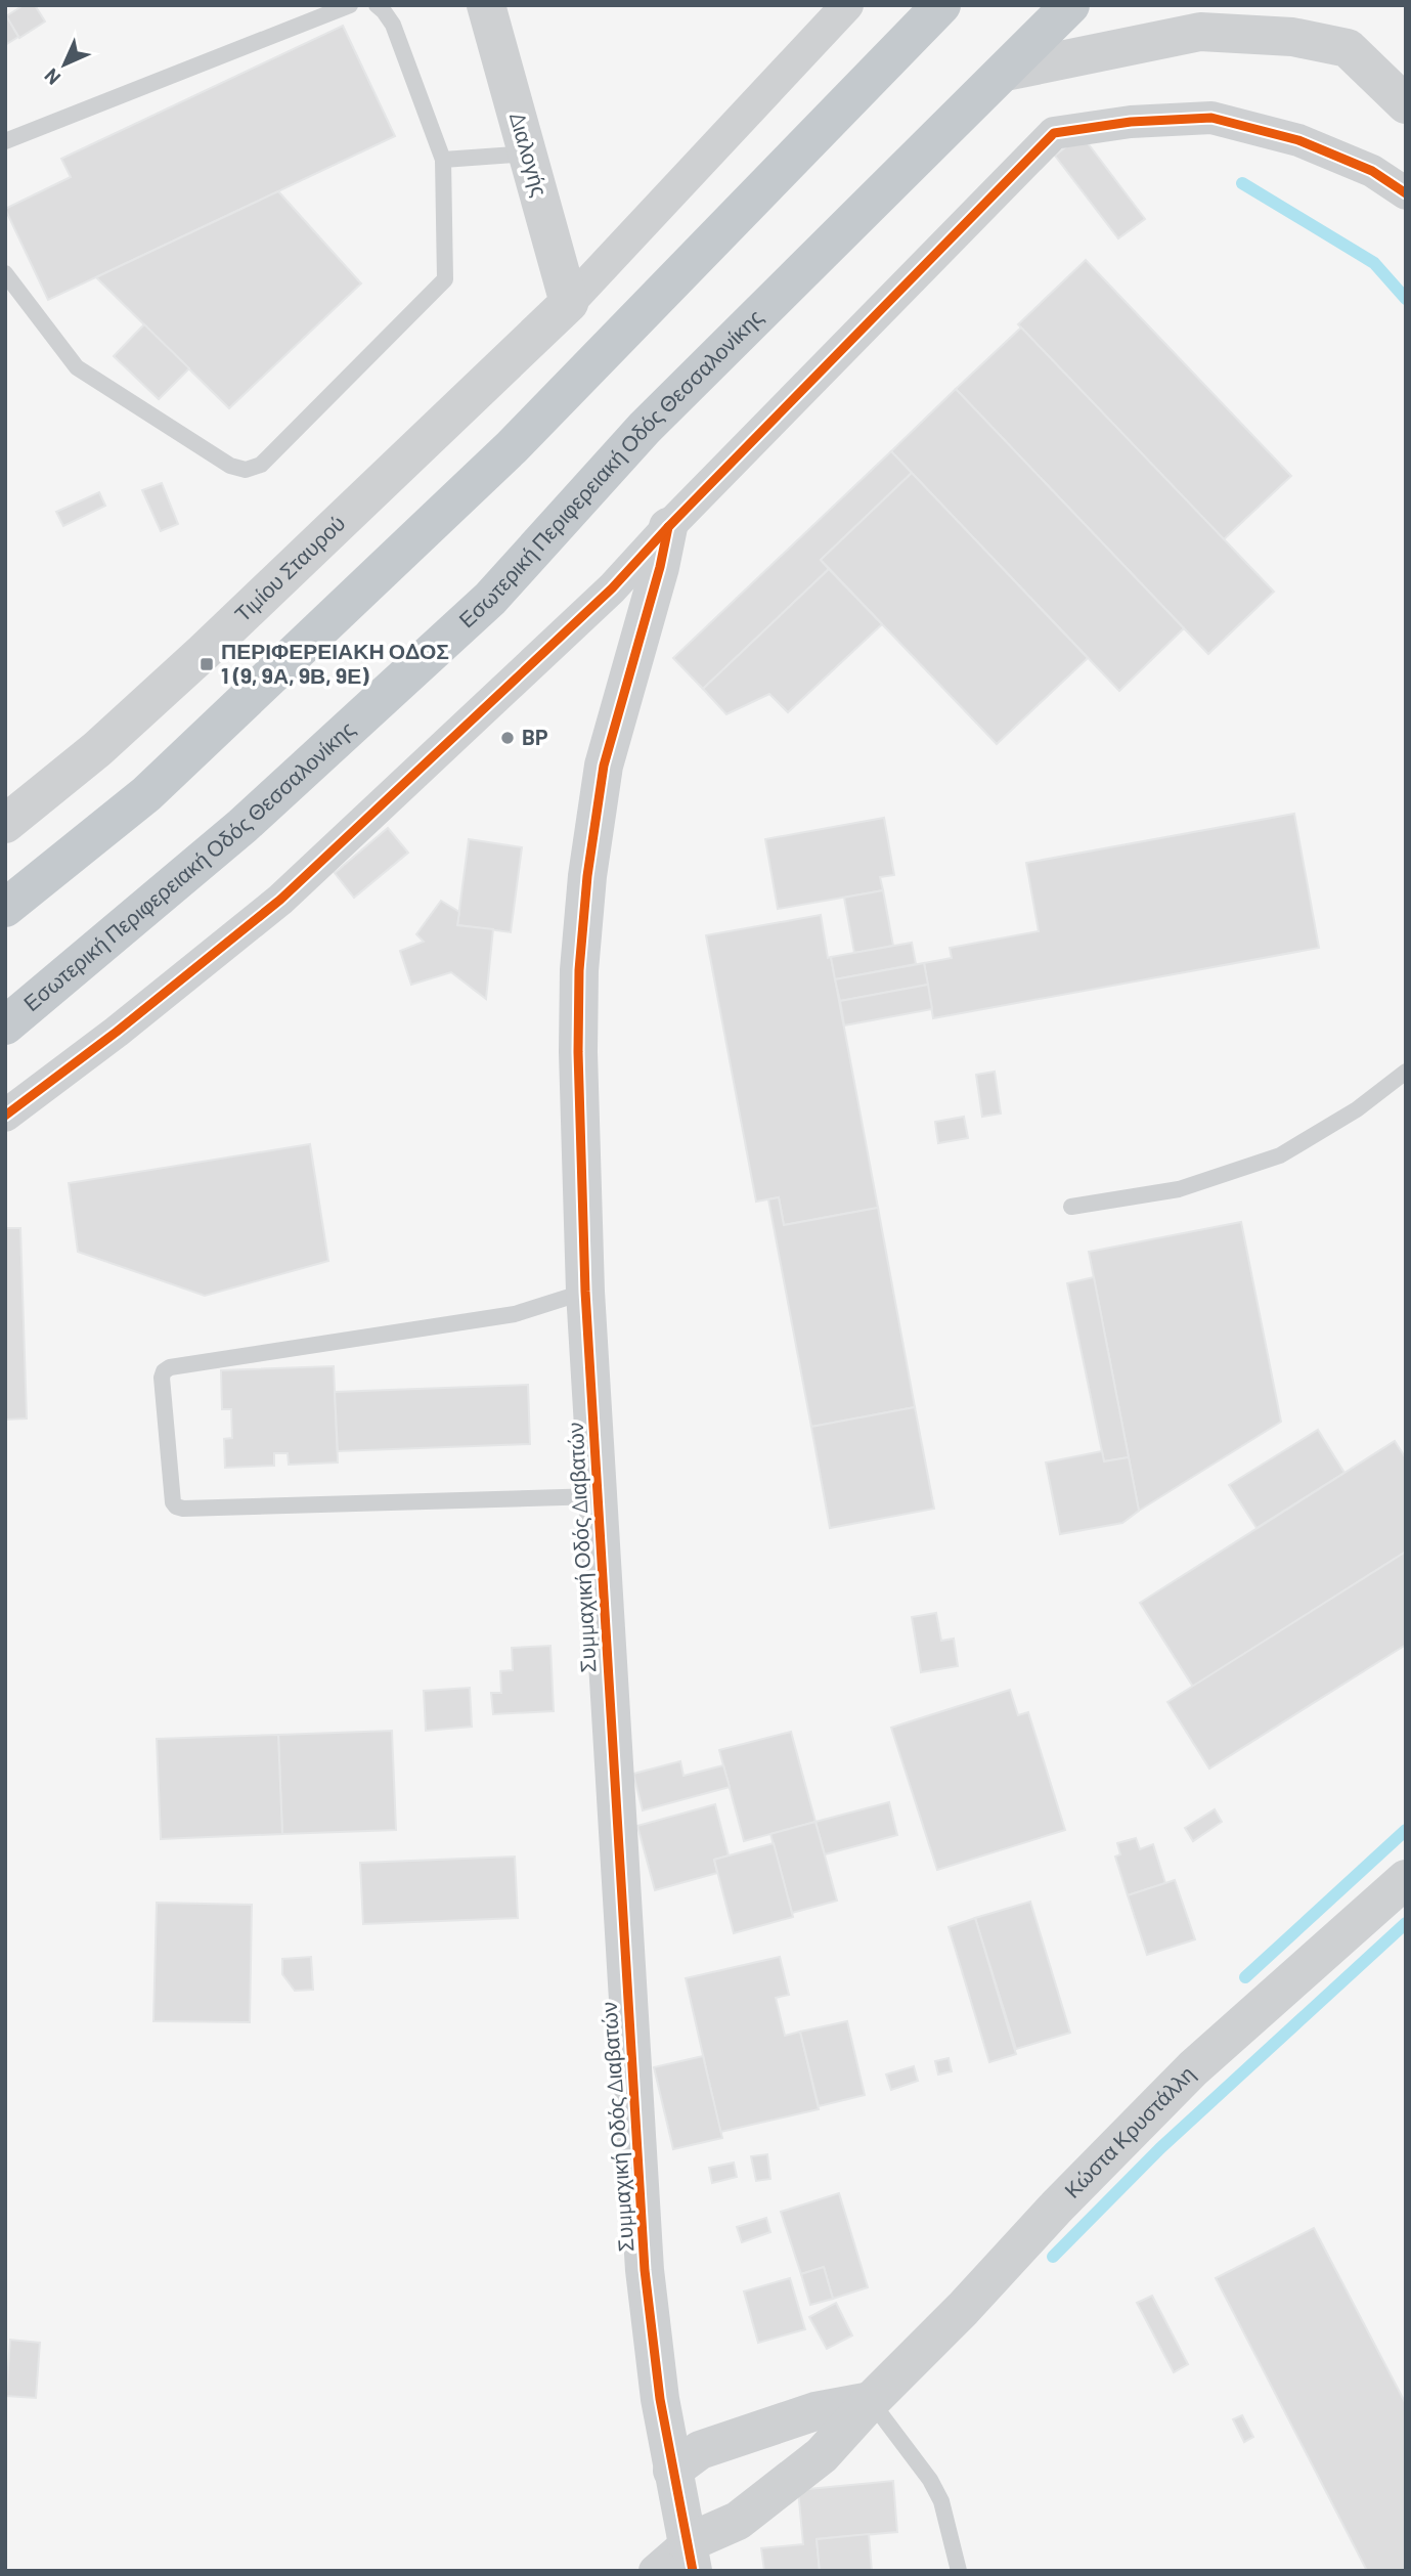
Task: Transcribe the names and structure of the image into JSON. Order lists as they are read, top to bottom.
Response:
{
  "streets": {
    "highway": ["Εσωτερική Περιφερειακή Οδός Θεσσαλονίκης"],
    "street": [
      "Διαλογής",
      "Τιμίου Σταυρού",
      "Συμμαχική Οδός Διαβατών",
      "Κώστα Κρυστάλλη"
    ]
  },
  "crossings": [
    ["Διαλογής", "Τιμίου Σταυρού"],
    ["Συμμαχική Οδός Διαβατών", "Κώστα Κρυστάλλη"]
  ],
  "places": {
    "transit": ["ΠΕΡΙΦΕΡΕΙΑΚΗ ΟΔΟΣ 1 (9, 9Α, 9Β, 9Ε)"],
    "other": ["BP"]
  },
  "north": "bottom left"
}
